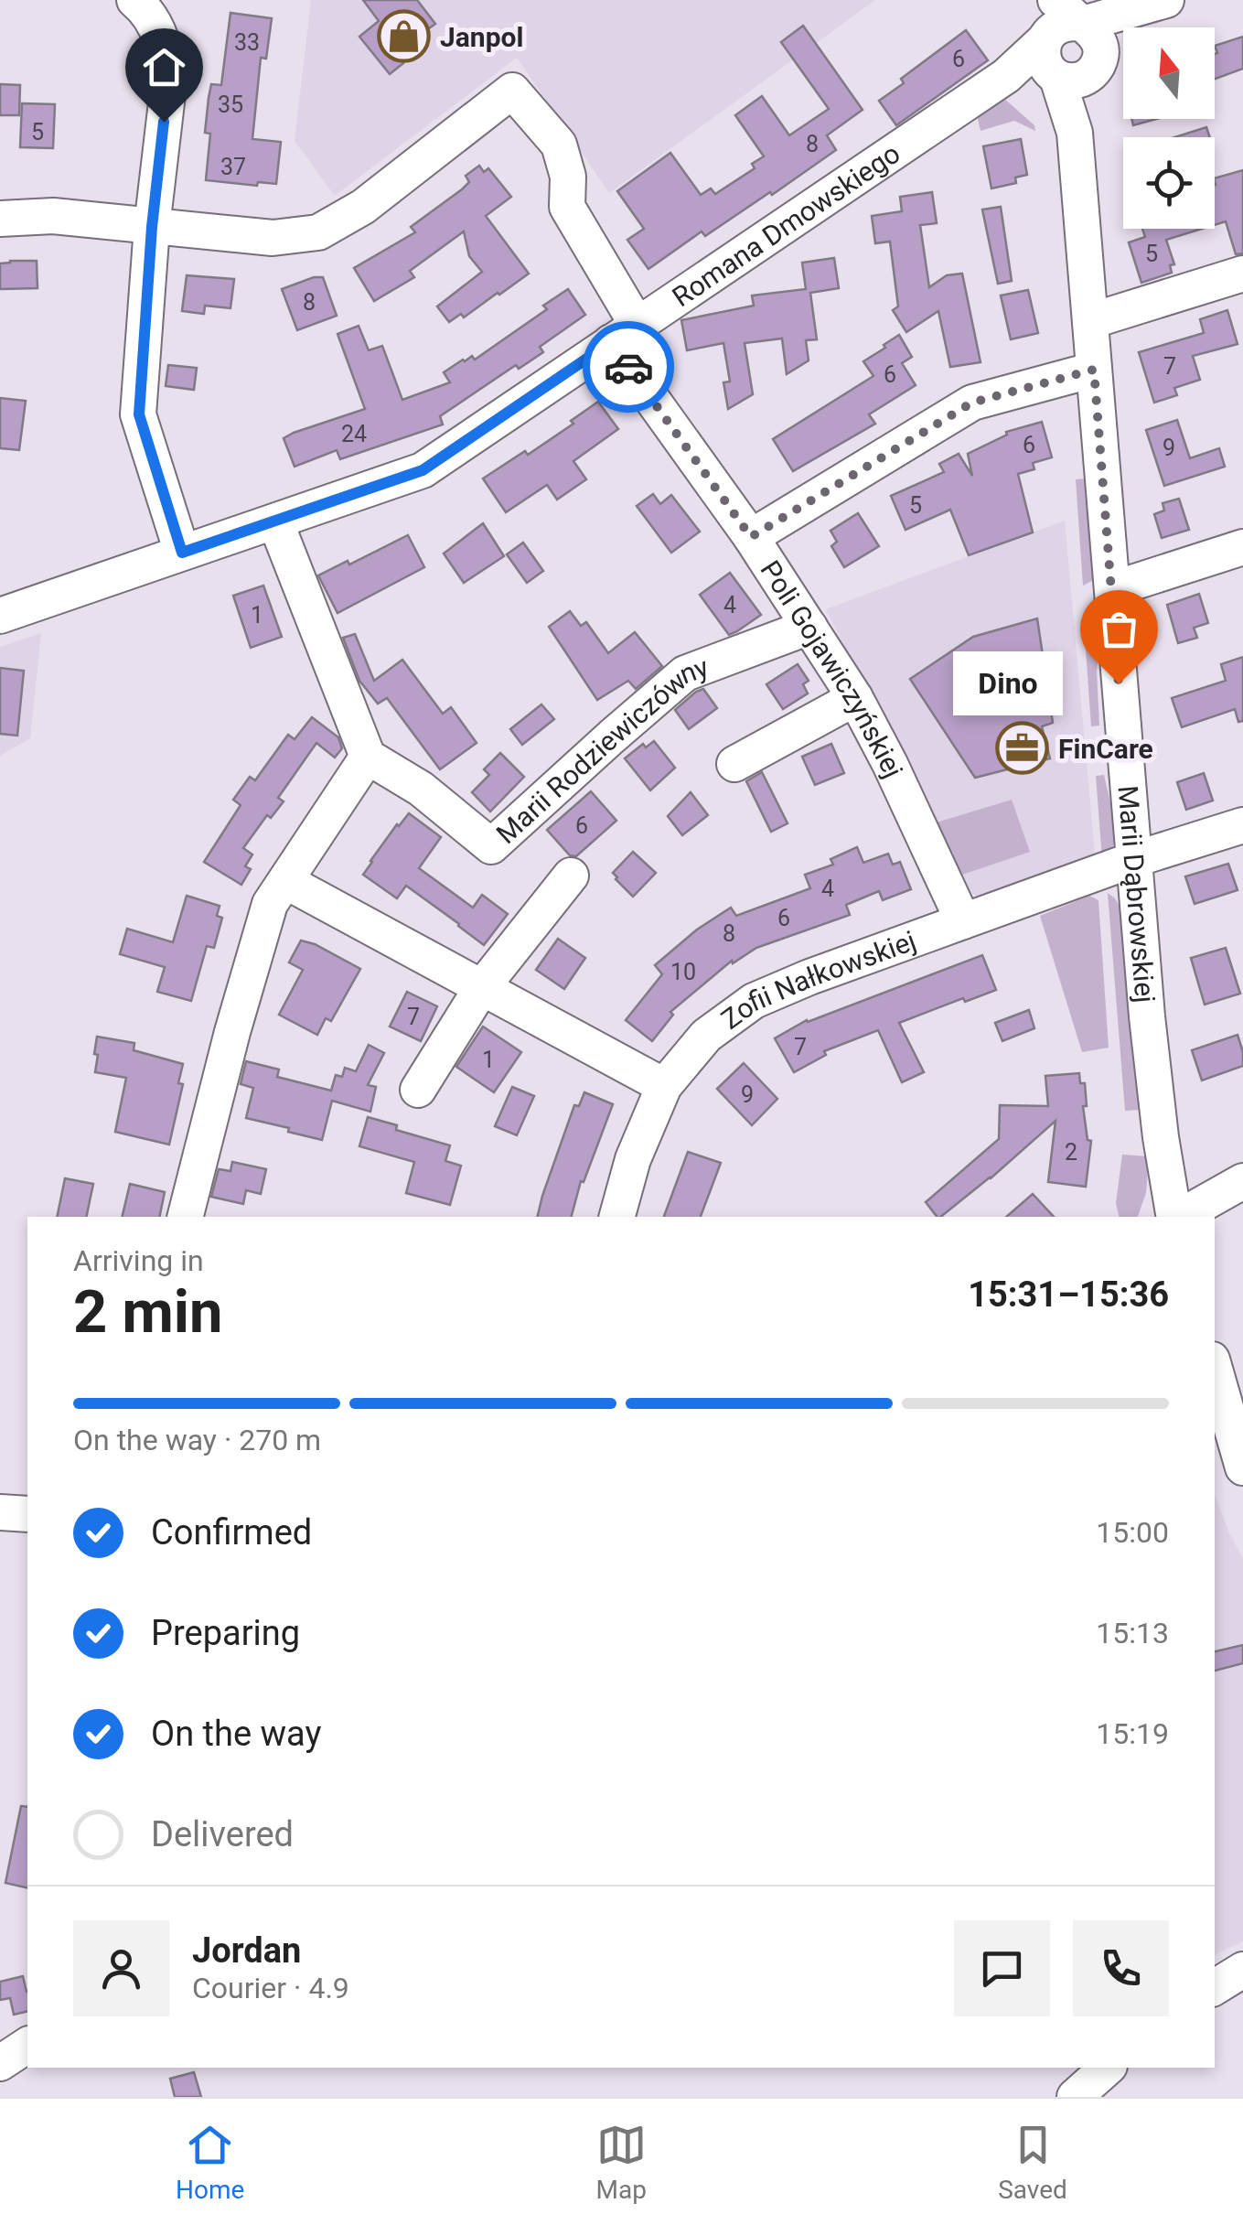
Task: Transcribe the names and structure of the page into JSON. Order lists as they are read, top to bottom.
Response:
{
  "streets": {
    "street": [
      "Romana Dmowskiego",
      "Poli Gojawiczyńskiej",
      "Marii Rodziewiczówny",
      "Marii Dąbrowskiej",
      "Zofii Nałkowskiej"
    ]
  },
  "crossings": [
    ["Romana Dmowskiego", "Poli Gojawiczyńskiej"],
    ["Romana Dmowskiego", "Marii Dąbrowskiej"],
    ["Poli Gojawiczyńskiej", "Marii Rodziewiczówny"],
    ["Poli Gojawiczyńskiej", "Zofii Nałkowskiej"],
    ["Marii Dąbrowskiej", "Zofii Nałkowskiej"]
  ],
  "places": {
    "shop": ["Janpol"],
    "other": ["Dino"],
    "office": ["FinCare"]
  },
  "house_numbers": [
    "33",
    "6",
    "35",
    "5",
    "8",
    "37",
    "5",
    "8",
    "7",
    "6",
    "24",
    "6",
    "9",
    "5",
    "4",
    "1",
    "6",
    "4",
    "6",
    "8",
    "10",
    "7",
    "7",
    "1",
    "9",
    "2"
  ],
  "north": "top",
  "page": {
    "bubble": "Dino",
    "heading": ["2 min", "Arriving in", "15:31–15:36"],
    "panel": ["Jordan", "Courier · 4.9"],
    "bar": "On the way · 270 m",
    "list": [
      ["Confirmed", "15:00"],
      ["Preparing", "15:13"],
      ["On the way", "15:19"],
      "Delivered"
    ],
    "tabs": ["Home", "Map", "Saved"]
  }
}
